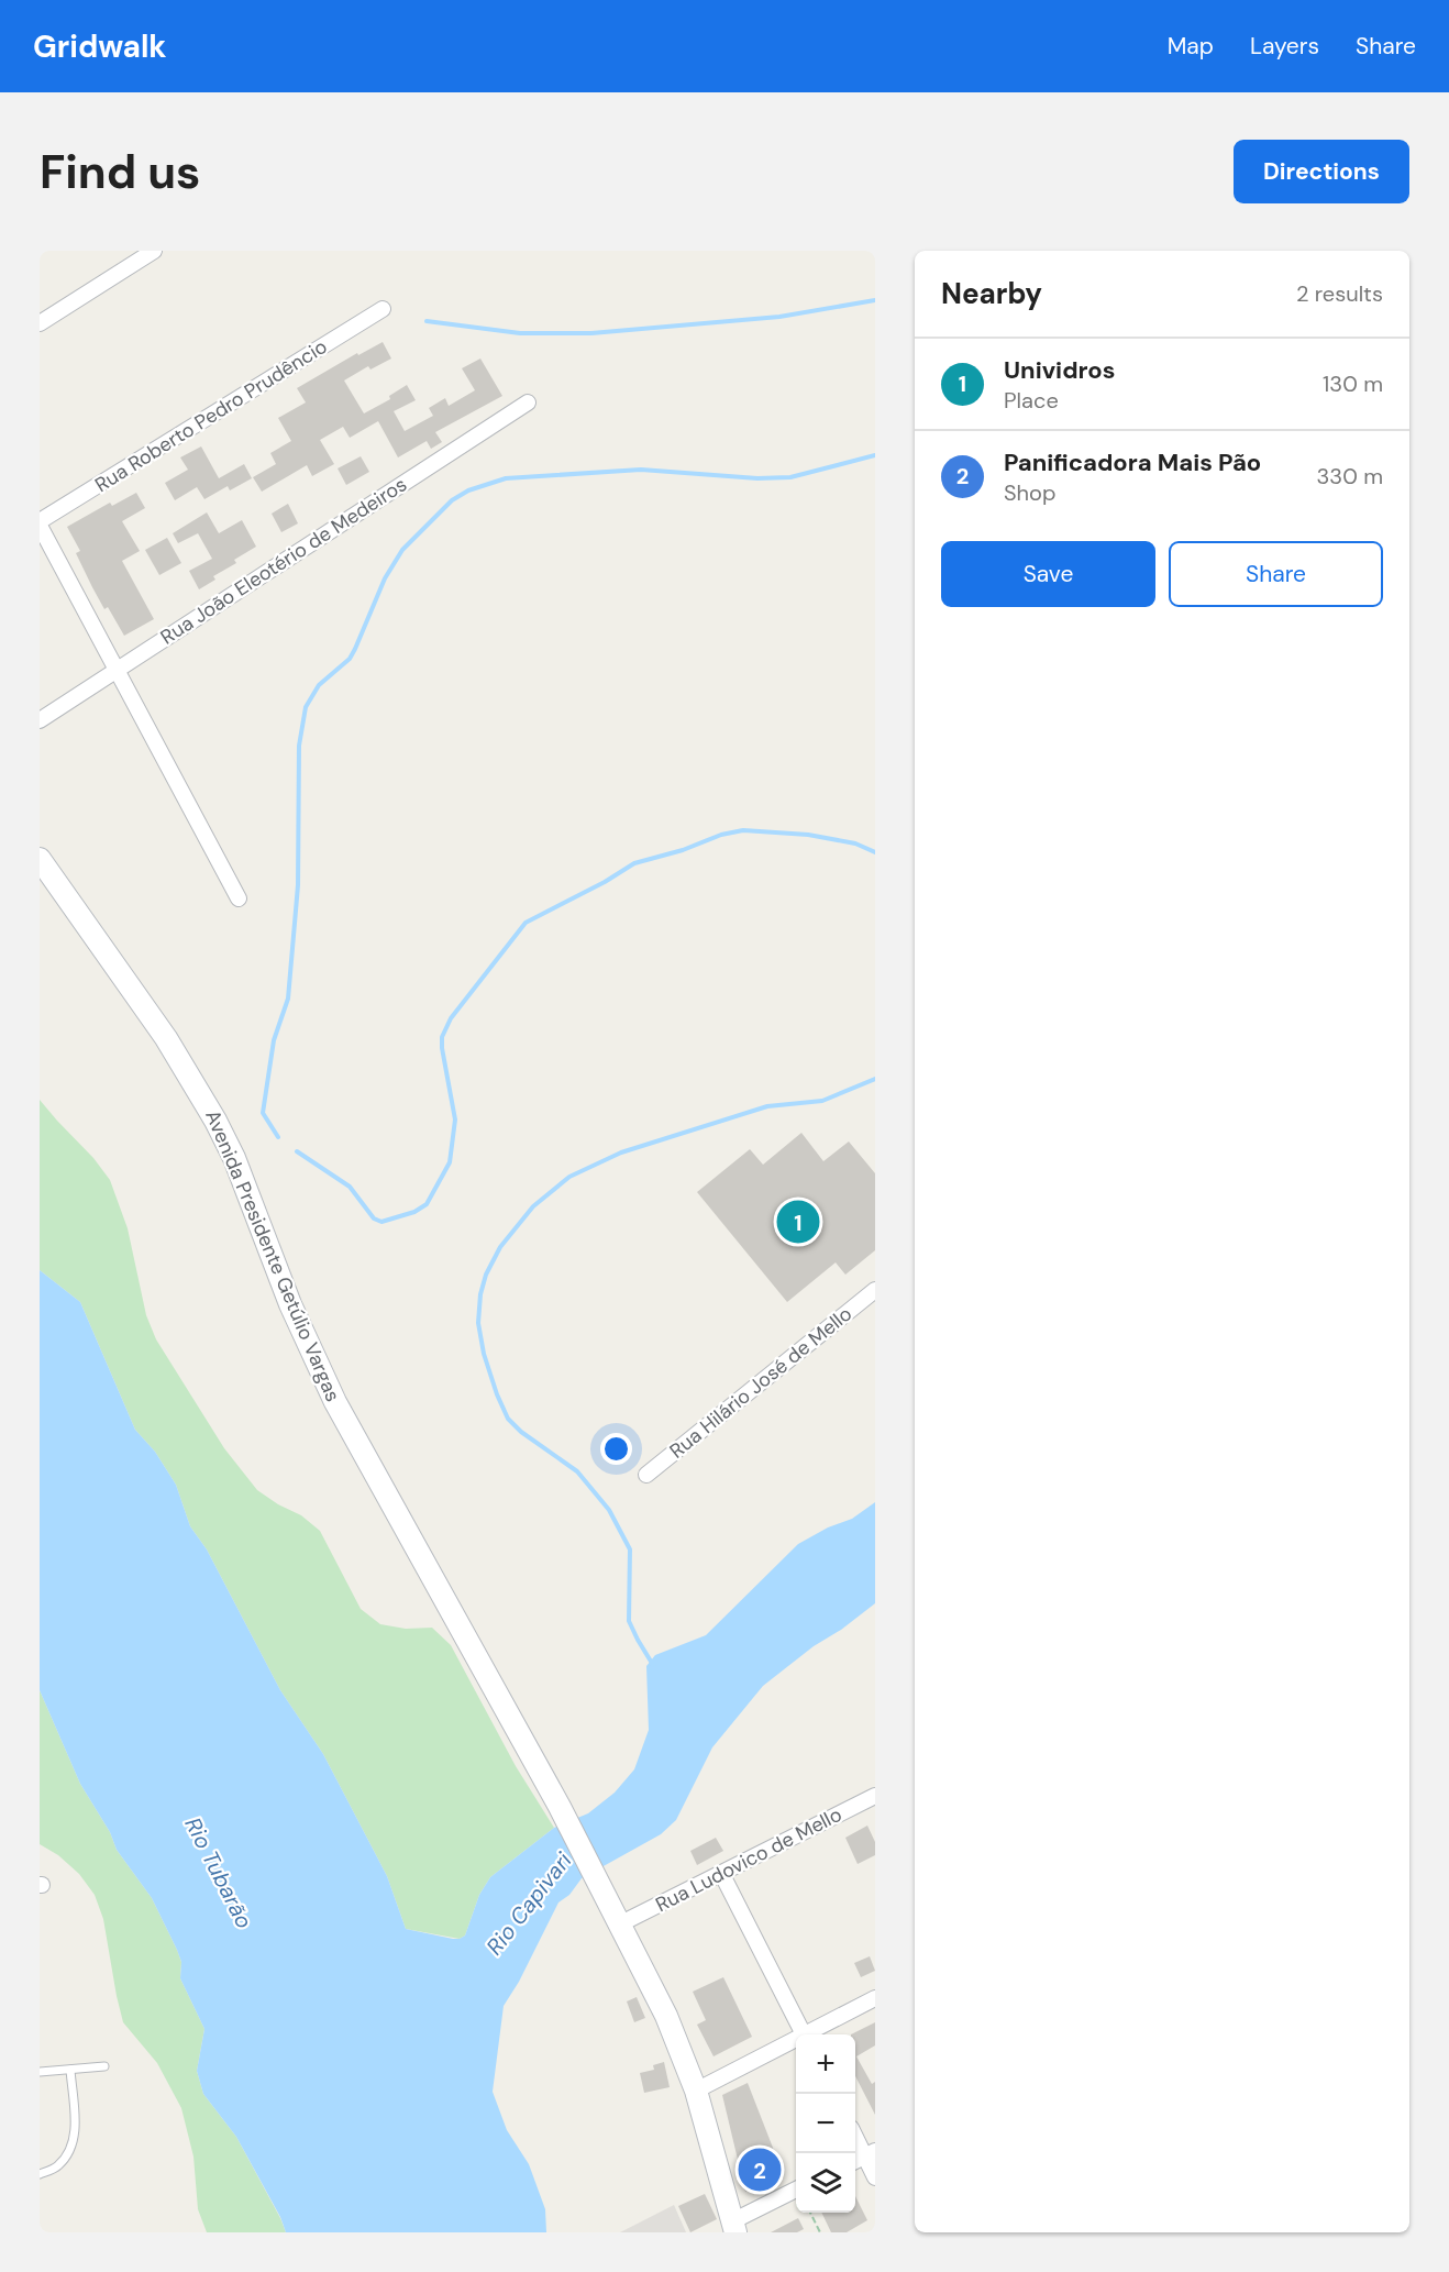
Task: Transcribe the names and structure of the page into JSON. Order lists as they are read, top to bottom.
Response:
{
  "streets": {
    "main road": ["Avenida Presidente Getúlio Vargas"],
    "street": [
      "Rua Roberto Pedro Prudêncio",
      "Rua João Eleotério de Medeiros",
      "Rua Hilário José de Mello",
      "Rua Ludovico de Mello"
    ]
  },
  "crossings": [
    ["Avenida Presidente Getúlio Vargas", "Rua Ludovico de Mello"]
  ],
  "water": ["Rio Tubarão", "Rio Capivari"],
  "page": {
    "header": "Gridwalk",
    "nav": ["Map", "Layers", "Share"],
    "buttons": [
      "Directions",
      ["Save", "Share"]
    ],
    "title": "Find us",
    "heading": ["Nearby", "2 results"],
    "list": [
      {
        "mark": "1",
        "name": "Unividros",
        "note": "Place",
        "value": "130 m"
      },
      {
        "mark": "2",
        "name": "Panificadora Mais Pão",
        "note": "Shop",
        "value": "330 m"
      }
    ],
    "pins": ["1", "2"],
    "map_buttons": ["+", "−"]
  }
}
